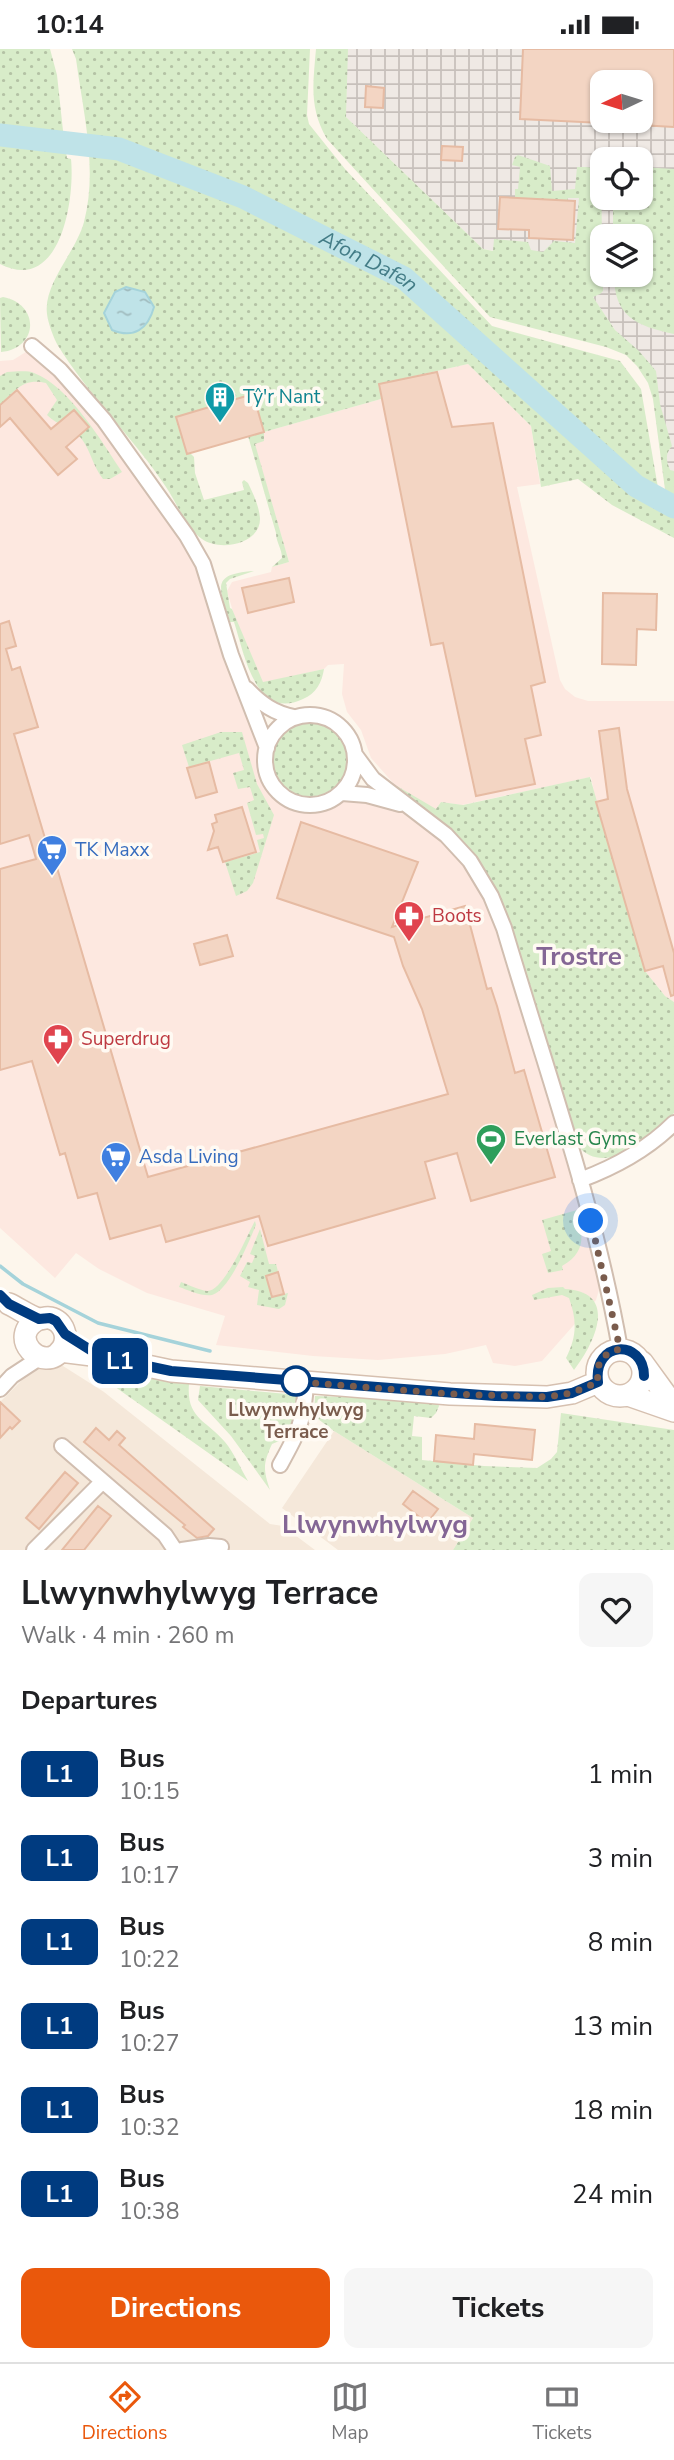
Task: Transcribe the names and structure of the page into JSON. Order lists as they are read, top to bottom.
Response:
{
  "districts": ["Trostre", "Llwynwhylwyg"],
  "water": ["Afon Dafen"],
  "places": {
    "building": ["Tŷ'r Nant"],
    "supermarket": ["TK Maxx", "Asda Living"],
    "pharmacy": ["Boots", "Superdrug"],
    "sports": ["Everlast Gyms"],
    "other": ["Llwynwhylwyg Terrace"]
  },
  "lines": ["bus line L1"],
  "north": "left",
  "page": {
    "status": "10:14",
    "on_map": "L1",
    "heading": [
      ["Llwynwhylwyg Terrace", "Walk · 4 min · 260 m"],
      "Departures"
    ],
    "list": [
      {
        "mark": "L1",
        "name": "Bus",
        "note": "10:15",
        "value": "1 min"
      },
      {
        "mark": "L1",
        "name": "Bus",
        "note": "10:17",
        "value": "3 min"
      },
      {
        "mark": "L1",
        "name": "Bus",
        "note": "10:22",
        "value": "8 min"
      },
      {
        "mark": "L1",
        "name": "Bus",
        "note": "10:27",
        "value": "13 min"
      },
      {
        "mark": "L1",
        "name": "Bus",
        "note": "10:32",
        "value": "18 min"
      },
      {
        "mark": "L1",
        "name": "Bus",
        "note": "10:38",
        "value": "24 min"
      }
    ],
    "buttons": ["Directions", "Tickets"],
    "tabs": ["Directions", "Map", "Tickets"]
  }
}
